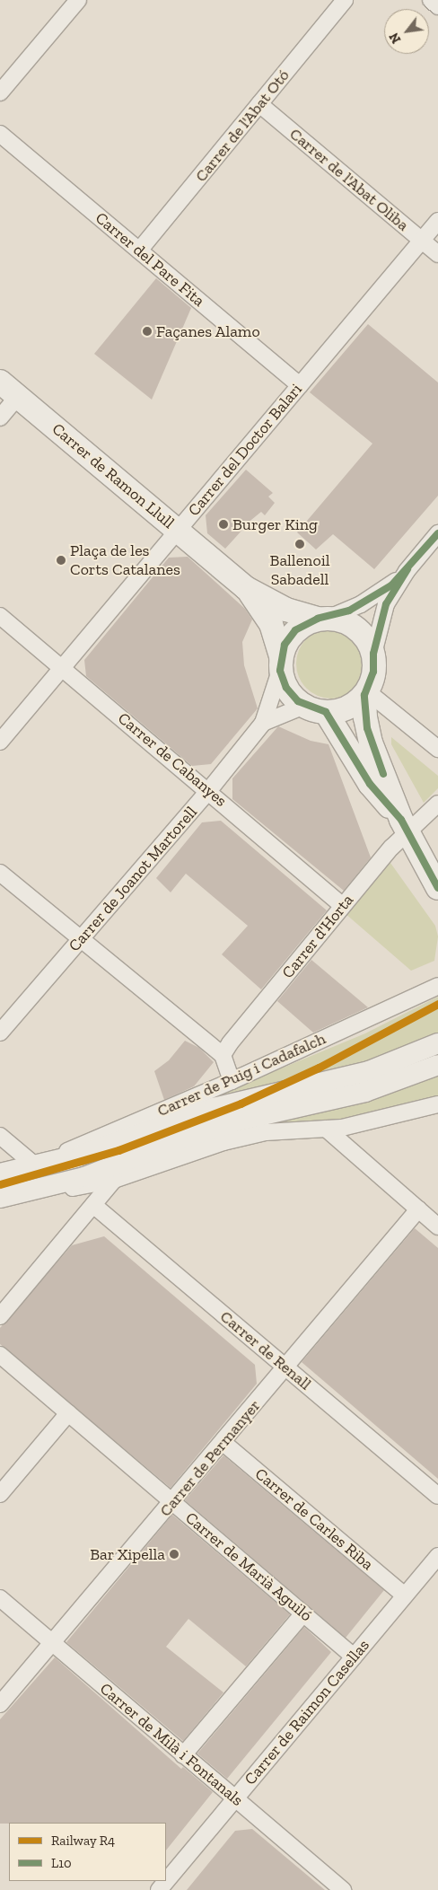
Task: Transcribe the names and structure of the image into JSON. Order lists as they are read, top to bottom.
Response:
{
  "streets": {
    "main road": ["Carrer de Ramon Llull"],
    "street": [
      "Carrer de l'Abat Otó",
      "Carrer de l'Abat Oliba",
      "Carrer del Pare Fita",
      "Carrer del Doctor Balari",
      "Carrer de Cabanyes",
      "Carrer de Joanot Martorell",
      "Carrer d'Horta",
      "Carrer de Puig i Cadafalch",
      "Carrer de Renall",
      "Carrer de Permanyer",
      "Carrer de Carles Riba",
      "Carrer de Marià Aguiló",
      "Carrer de Raimon Casellas",
      "Carrer de Milà i Fontanals"
    ]
  },
  "crossings": [
    ["Carrer de l'Abat Otó", "Carrer de l'Abat Oliba"],
    ["Carrer de l'Abat Otó", "Carrer del Pare Fita"],
    ["Carrer de l'Abat Oliba", "Carrer del Doctor Balari"],
    ["Carrer del Pare Fita", "Carrer del Doctor Balari"],
    ["Carrer del Doctor Balari", "Carrer de Ramon Llull"],
    ["Carrer del Doctor Balari", "Carrer de Cabanyes"],
    ["Carrer de Cabanyes", "Carrer de Joanot Martorell"],
    ["Carrer de Cabanyes", "Carrer d'Horta"],
    ["Carrer de Renall", "Carrer de Permanyer"],
    ["Carrer de Permanyer", "Carrer de Carles Riba"],
    ["Carrer de Permanyer", "Carrer de Marià Aguiló"],
    ["Carrer de Permanyer", "Carrer de Milà i Fontanals"],
    ["Carrer de Carles Riba", "Carrer de Raimon Casellas"],
    ["Carrer de Marià Aguiló", "Carrer de Raimon Casellas"],
    ["Carrer de Raimon Casellas", "Carrer de Milà i Fontanals"]
  ],
  "places": [
    "Façanes Alamo",
    "Burger King",
    "Ballenoil Sabadell",
    "Plaça de les Corts Catalanes",
    "Bar Xipella"
  ],
  "lines": ["transit line L10", "rail line R4"],
  "legend": ["Railway R4", "L10"],
  "north": "bottom left"
}
